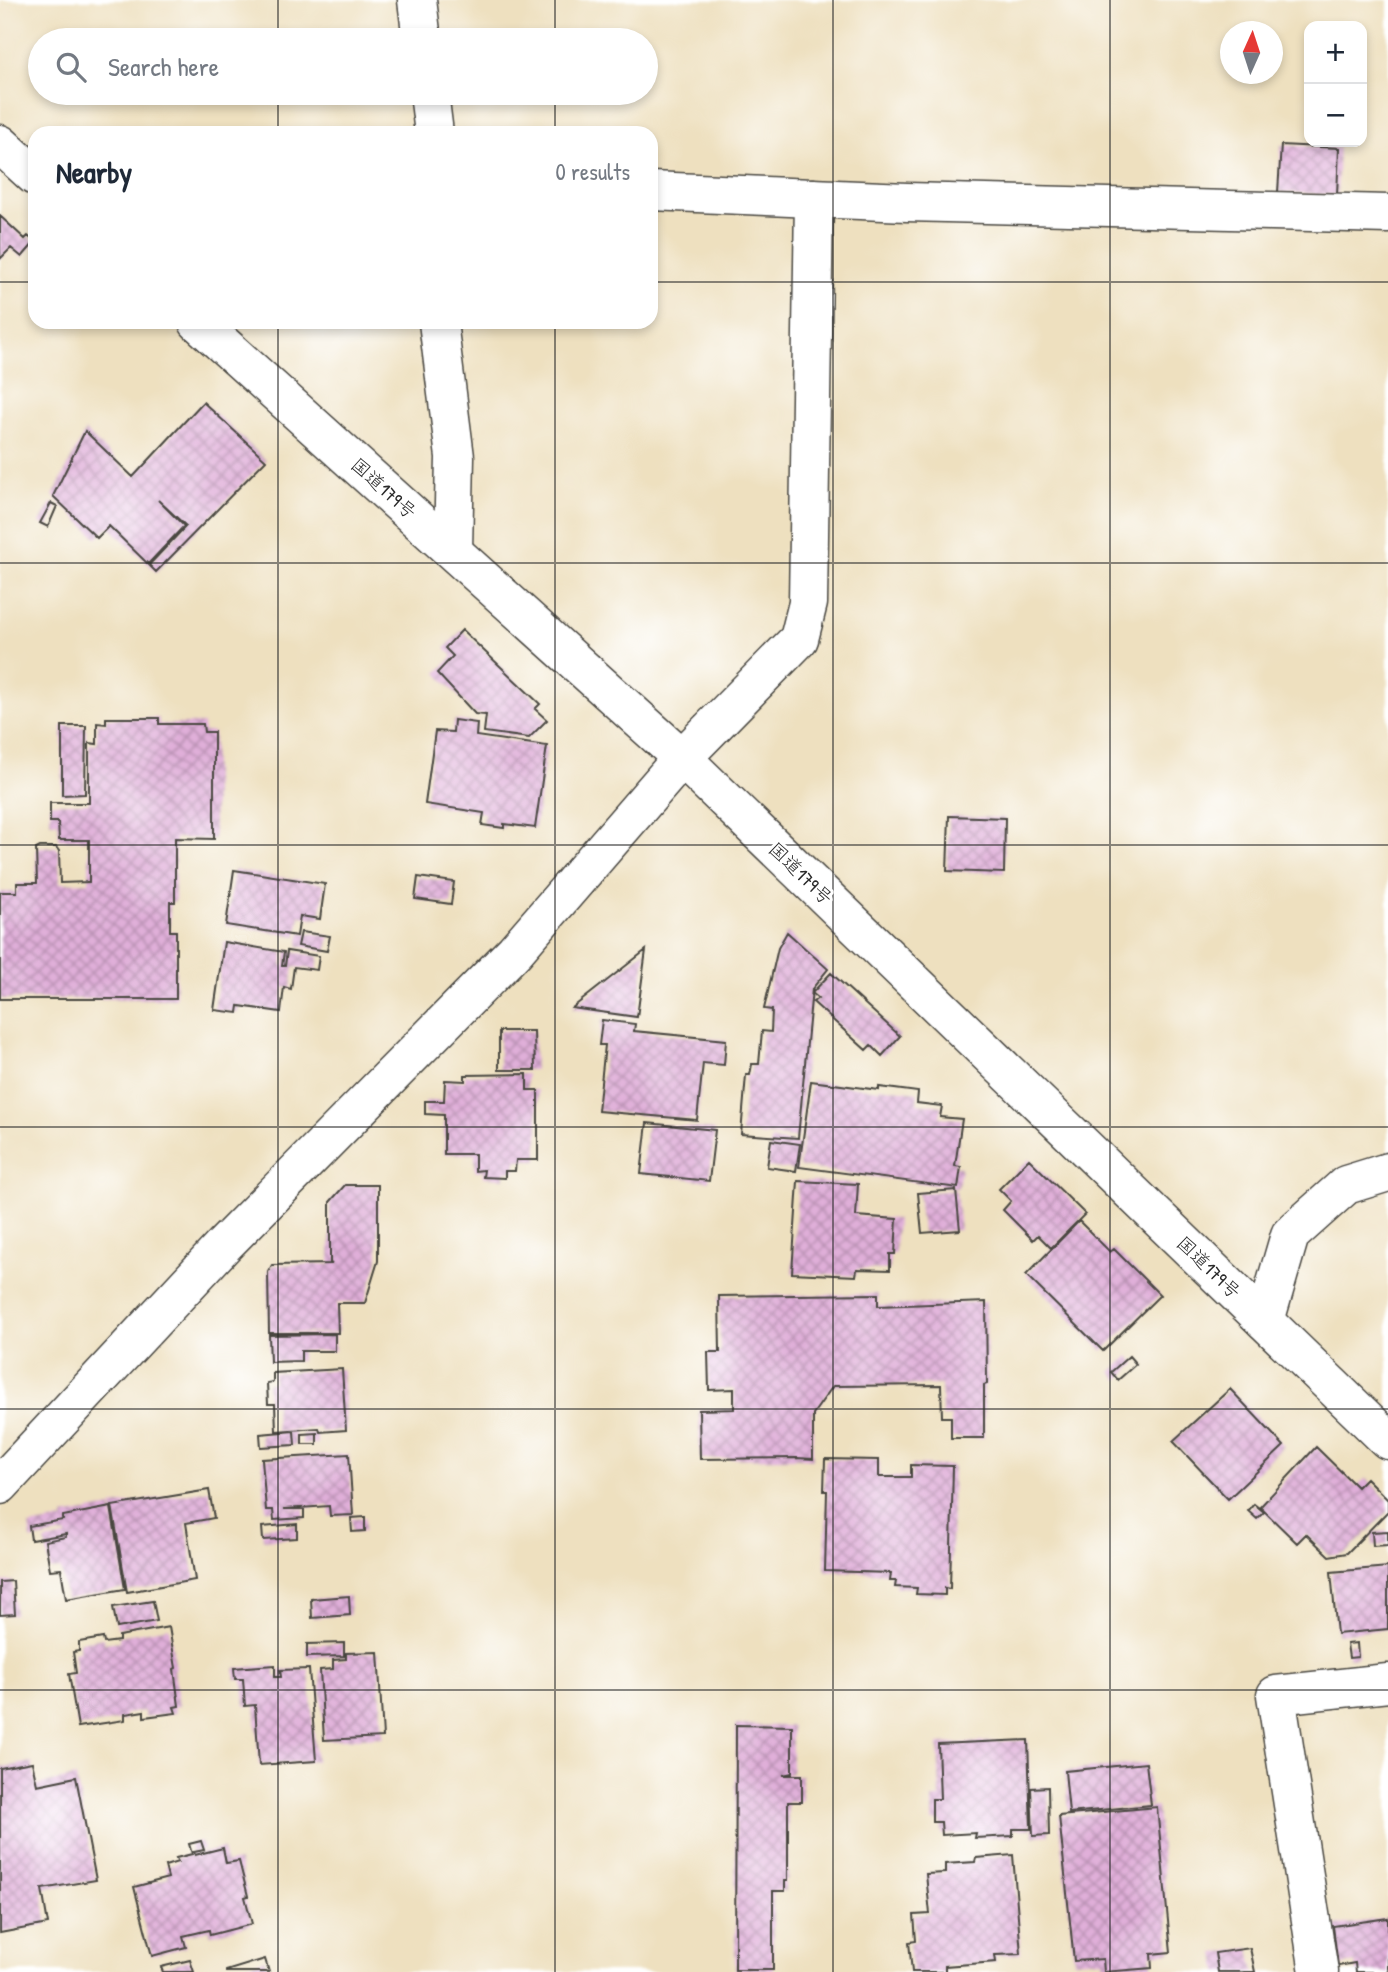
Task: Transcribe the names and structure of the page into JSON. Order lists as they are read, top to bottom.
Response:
{
  "streets": {
    "main road": ["国道179号"]
  },
  "north": "top",
  "page": {
    "map_buttons": ["+", "−"],
    "search": "Search here",
    "heading": ["Nearby", "0 results"]
  }
}
